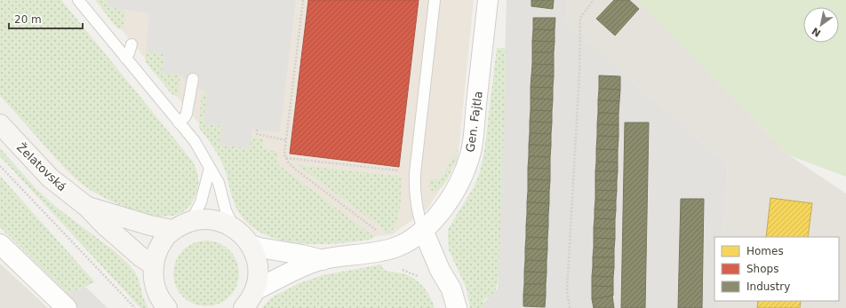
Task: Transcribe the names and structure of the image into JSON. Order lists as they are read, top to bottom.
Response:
{
  "streets": {
    "main road": ["Želatovská"],
    "street": ["Gen. Fajtla"]
  },
  "legend": ["Homes", "Shops", "Industry"],
  "scale_bar": "20 m",
  "north": "bottom left"
}
